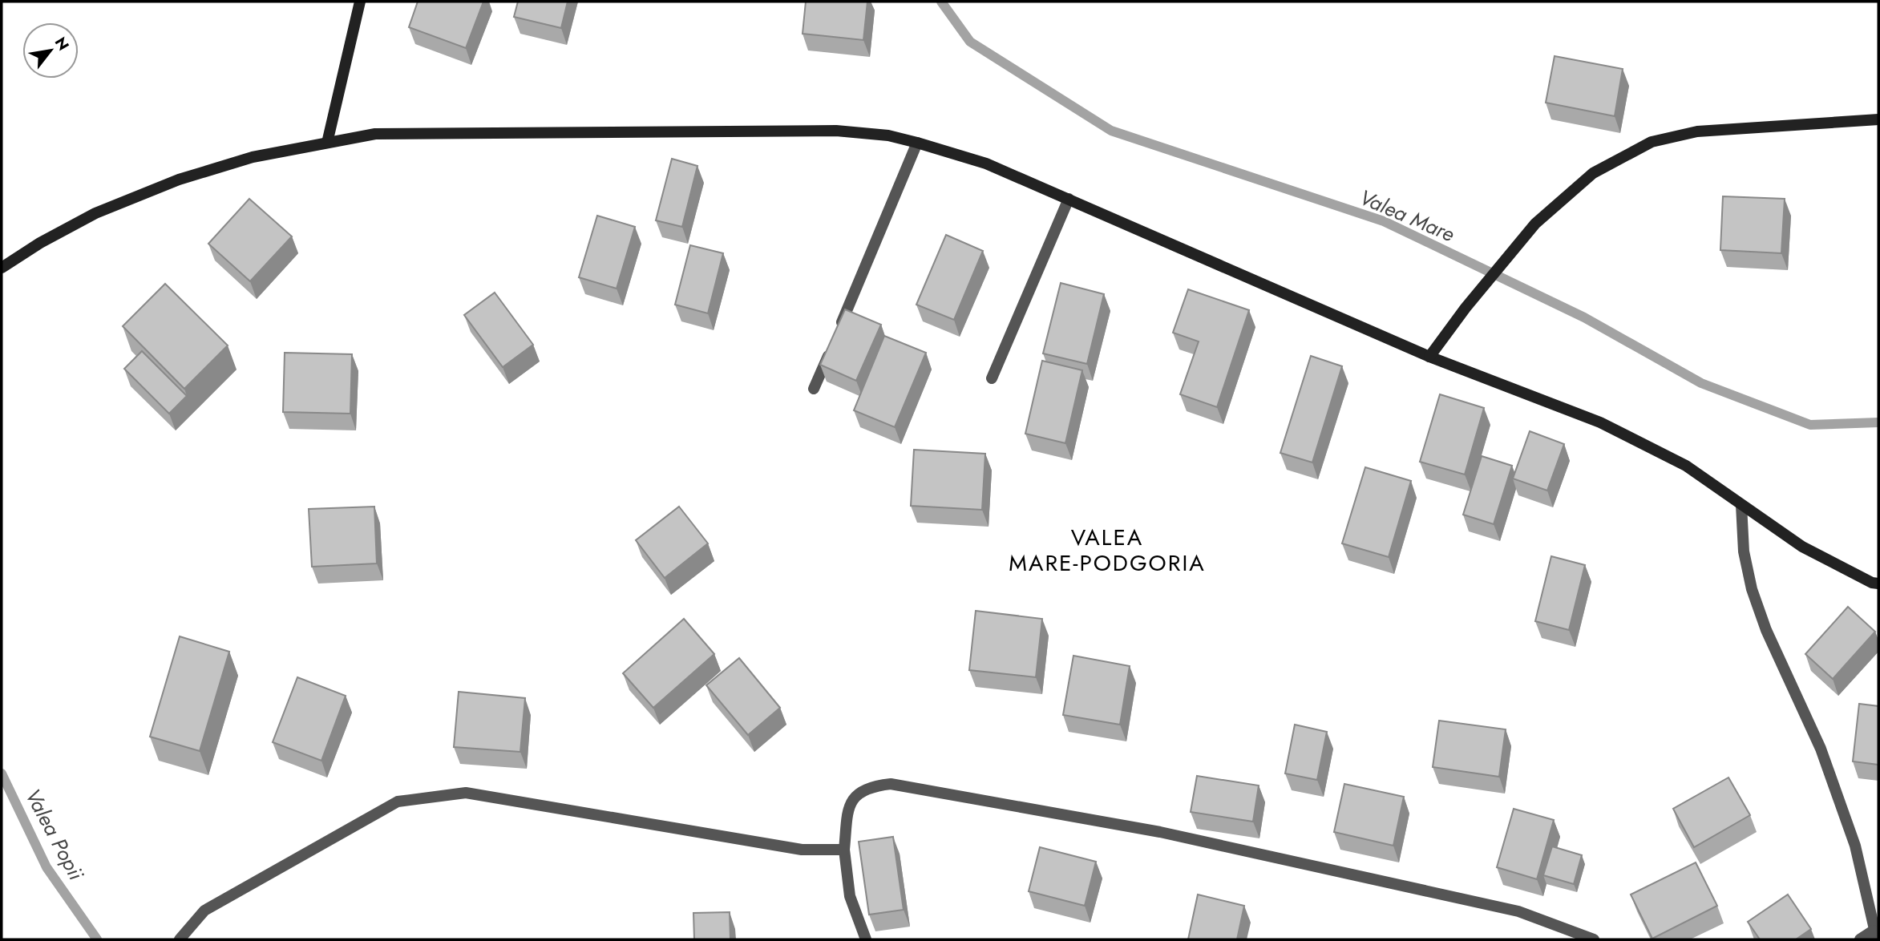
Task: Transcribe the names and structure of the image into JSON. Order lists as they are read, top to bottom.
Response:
{
  "districts": ["VALEA MARE-PODGORIA"],
  "water": ["Valea Mare", "Valea Popii"],
  "north": "top right"
}
